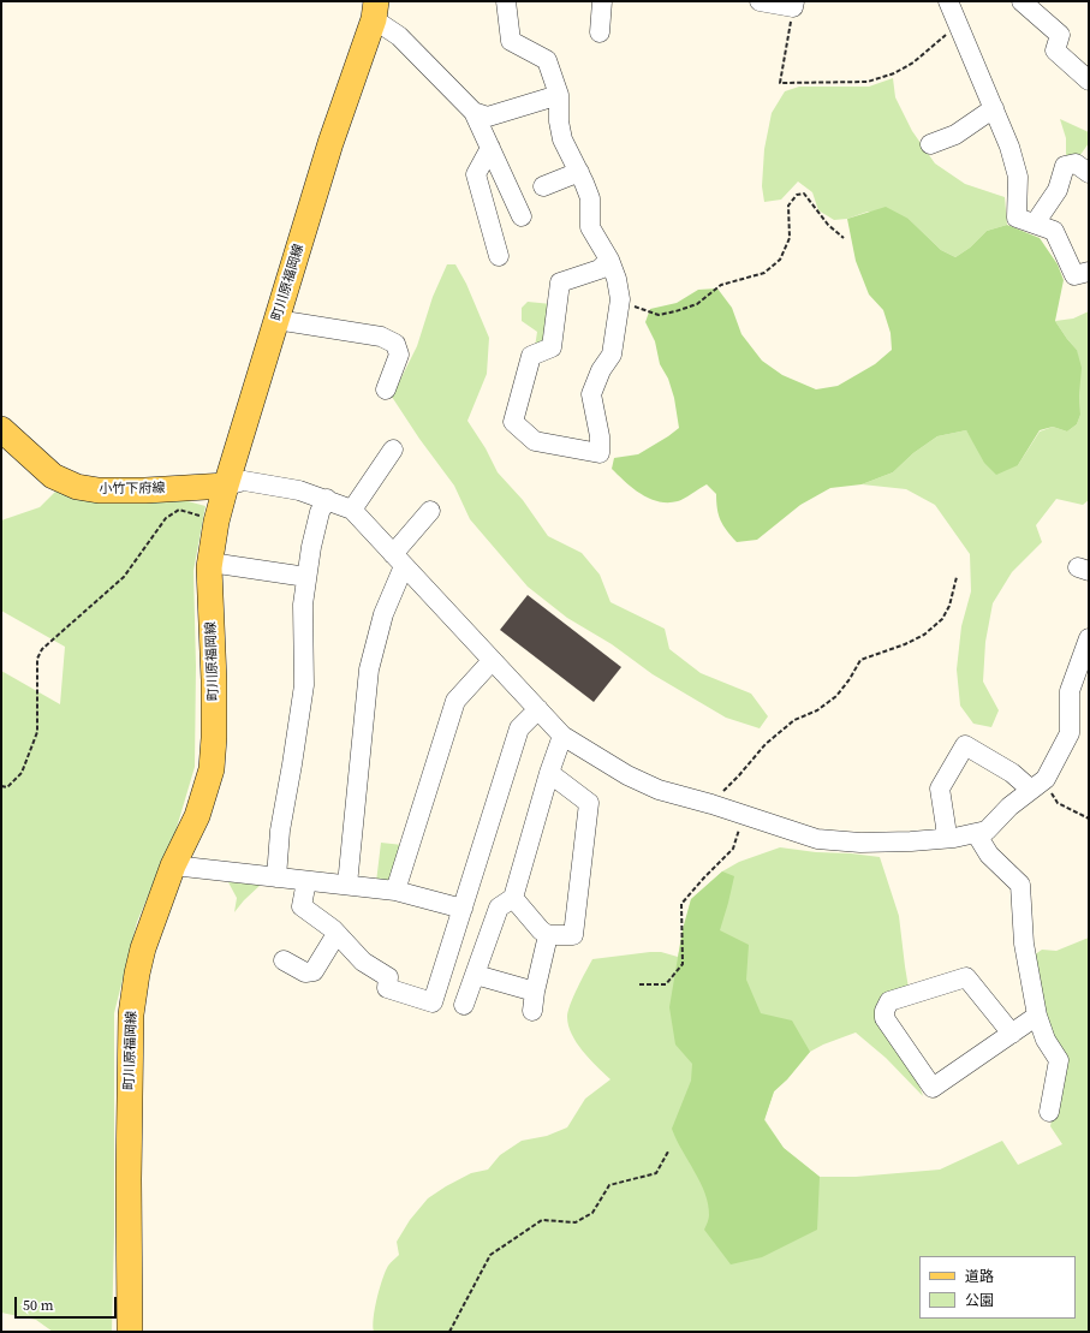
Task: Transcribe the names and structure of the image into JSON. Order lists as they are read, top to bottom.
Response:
{
  "streets": {
    "main road": ["町川原福岡線", "小竹下府線"]
  },
  "crossings": [
    ["町川原福岡線", "小竹下府線"]
  ],
  "legend": ["道路", "公園"],
  "scale_bar": "50 m"
}
